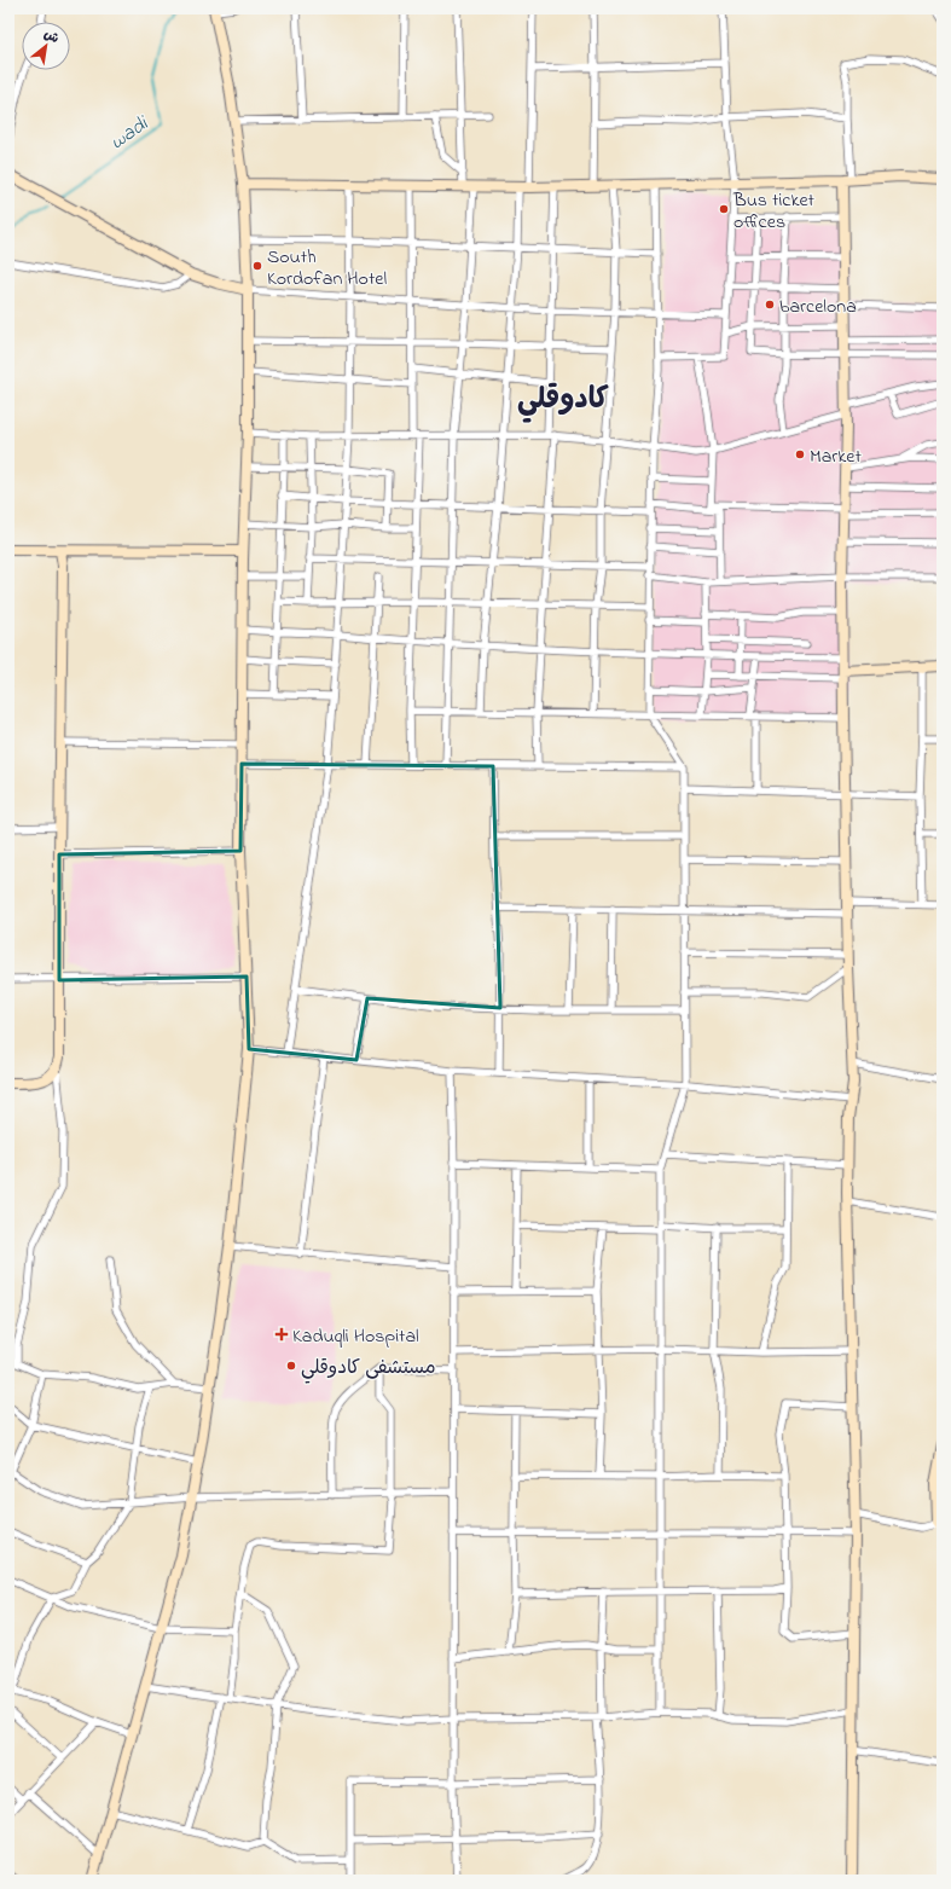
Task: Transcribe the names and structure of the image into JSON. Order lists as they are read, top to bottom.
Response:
{
  "districts": ["كادوقلي"],
  "water": ["wadi"],
  "places": {
    "other": [
      "Bus ticket offices",
      "South Kordofan Hotel",
      "barcelona",
      "Market",
      "مستشفى كادوقلي"
    ],
    "health": ["Kaduqli Hospital"]
  },
  "north": "top right"
}
